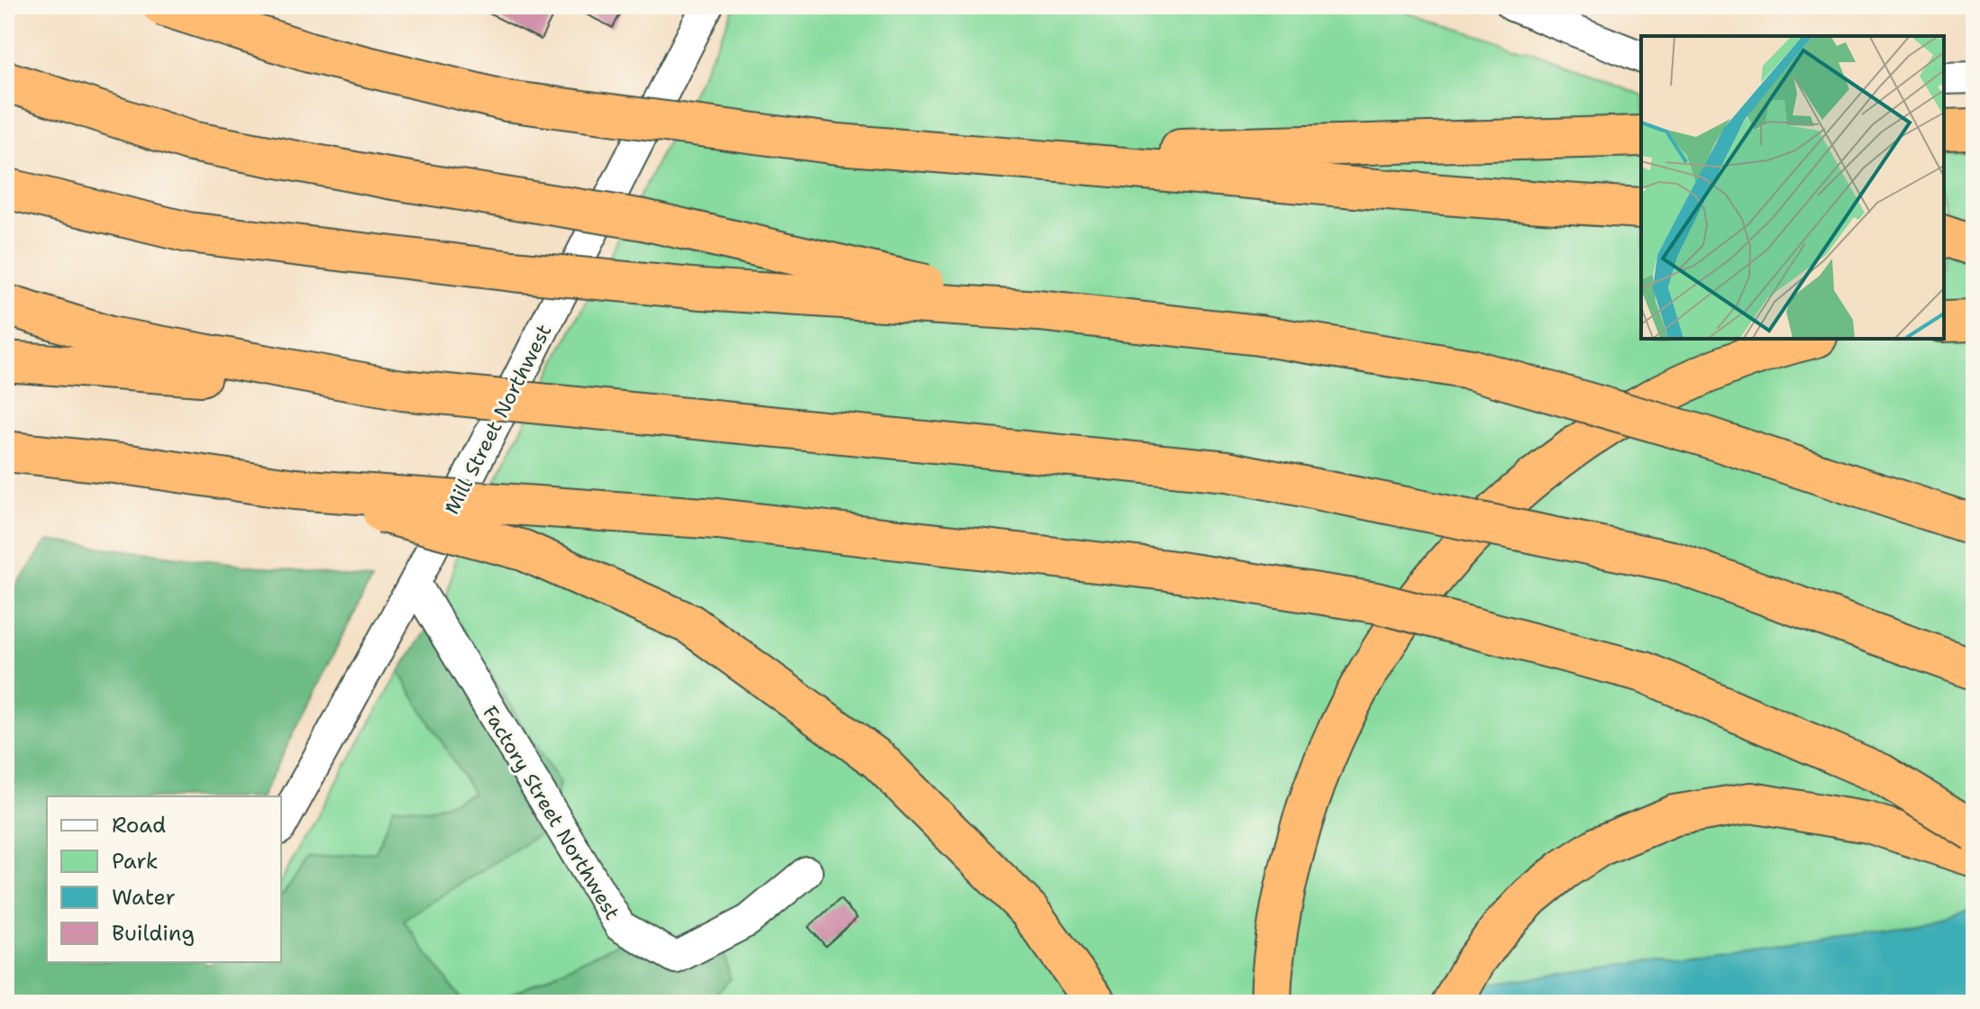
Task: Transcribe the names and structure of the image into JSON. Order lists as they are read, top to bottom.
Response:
{
  "streets": {
    "street": ["Mill Street Northwest", "Factory Street Northwest"]
  },
  "crossings": [
    ["Mill Street Northwest", "Factory Street Northwest"]
  ],
  "legend": [
    "Road",
    "Park",
    "Water",
    "Building"
  ]
}
